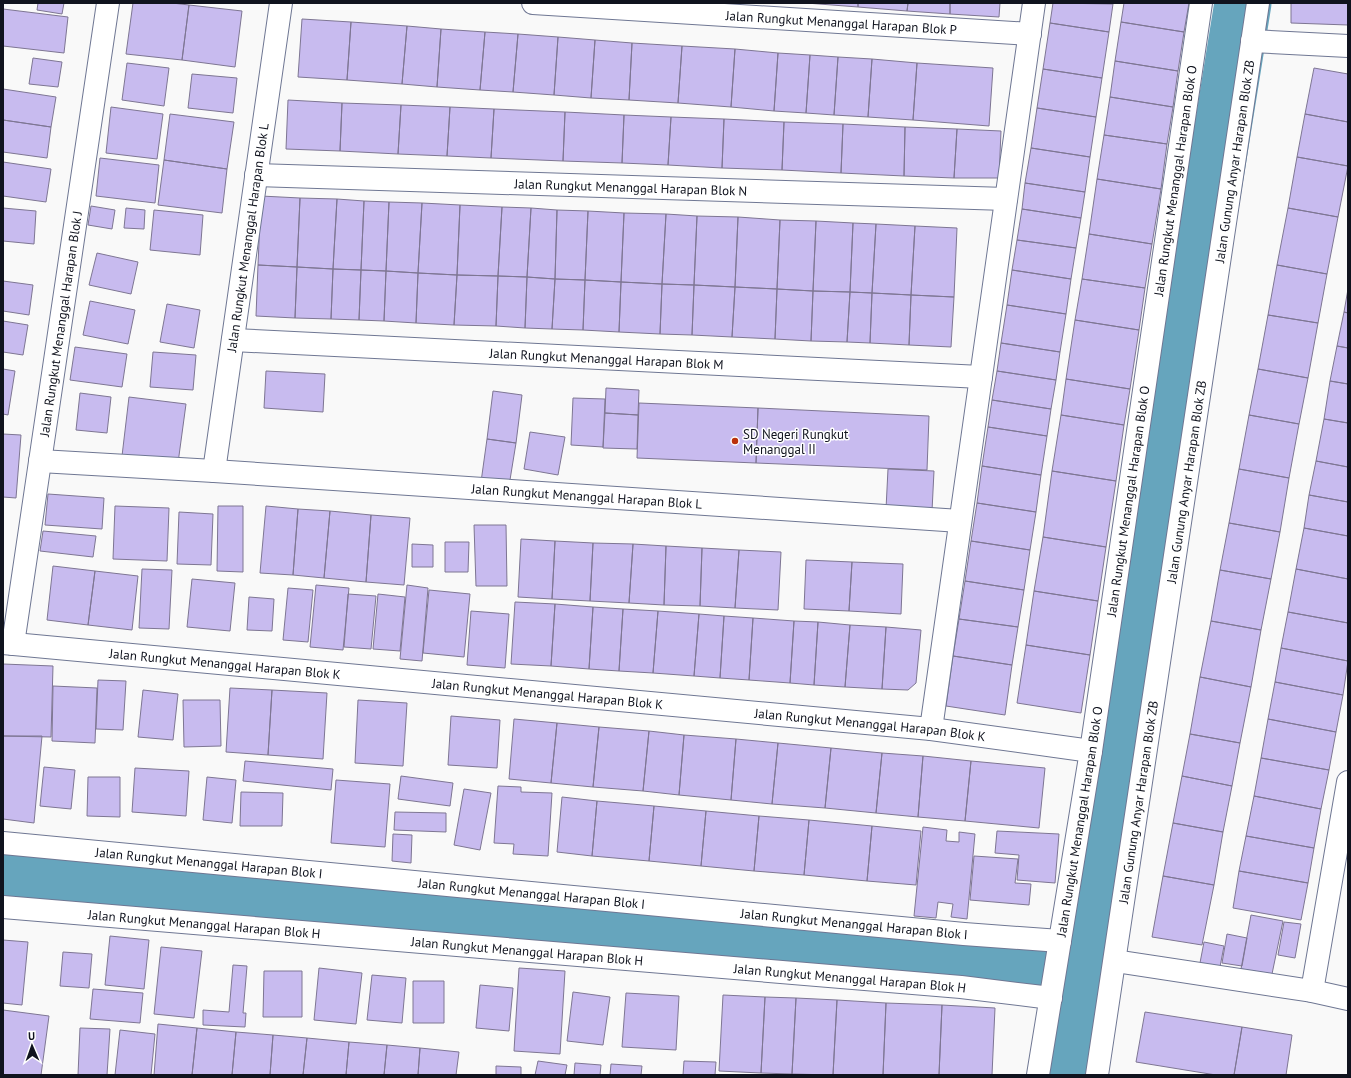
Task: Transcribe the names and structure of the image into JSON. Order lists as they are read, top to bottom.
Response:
{
  "streets": {
    "street": [
      "Jalan Rungkut Menanggal Harapan Blok P",
      "Jalan Gunung Anyar Harapan Blok ZB",
      "Jalan Rungkut Menanggal Harapan Blok O",
      "Jalan Rungkut Menanggal Harapan Blok N",
      "Jalan Rungkut Menanggal Harapan Blok L",
      "Jalan Rungkut Menanggal Harapan Blok J",
      "Jalan Rungkut Menanggal Harapan Blok M",
      "Jalan Rungkut Menanggal Harapan Blok K",
      "Jalan Rungkut Menanggal Harapan Blok I",
      "Jalan Rungkut Menanggal Harapan Blok H"
    ]
  },
  "crossings": [
    ["Jalan Rungkut Menanggal Harapan Blok O", "Jalan Rungkut Menanggal Harapan Blok K"],
    ["Jalan Rungkut Menanggal Harapan Blok O", "Jalan Rungkut Menanggal Harapan Blok I"],
    ["Jalan Rungkut Menanggal Harapan Blok O", "Jalan Rungkut Menanggal Harapan Blok H"],
    ["Jalan Rungkut Menanggal Harapan Blok N", "Jalan Rungkut Menanggal Harapan Blok L"],
    ["Jalan Rungkut Menanggal Harapan Blok L", "Jalan Rungkut Menanggal Harapan Blok J"],
    ["Jalan Rungkut Menanggal Harapan Blok L", "Jalan Rungkut Menanggal Harapan Blok M"],
    ["Jalan Rungkut Menanggal Harapan Blok J", "Jalan Rungkut Menanggal Harapan Blok K"]
  ],
  "places": ["SD Negeri Rungkut Menanggal II"],
  "north": "top"
}
